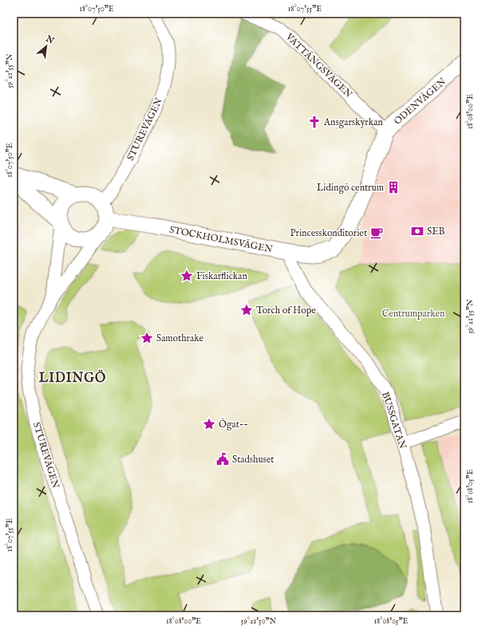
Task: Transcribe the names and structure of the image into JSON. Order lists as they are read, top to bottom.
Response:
{
  "streets": {
    "street": [
      "VATTÄNGSVÄGEN",
      "ODENVÄGEN",
      "STUREVÄGEN",
      "STOCKHOLMSVÄGEN",
      "BUSSGATAN"
    ]
  },
  "crossings": [
    ["VATTÄNGSVÄGEN", "ODENVÄGEN"],
    ["ODENVÄGEN", "STOCKHOLMSVÄGEN"],
    ["STUREVÄGEN", "STOCKHOLMSVÄGEN"],
    ["STOCKHOLMSVÄGEN", "BUSSGATAN"]
  ],
  "districts": ["LIDINGÖ"],
  "parks": ["Centrumparken"],
  "places": {
    "church": ["Ansgarskyrkan"],
    "building": ["Lidingö centrum"],
    "bank": ["SEB"],
    "cafe": ["Princesskonditoriet"],
    "place": [
      "Fiskarflickan",
      "Torch of Hope",
      "Samothrake",
      "Ögat--"
    ],
    "public building": ["Stadshuset"]
  },
  "north": "top right",
  "coordinates": [
    "18°07'50\"E",
    "18°07'55\"E",
    "59°21'55\"N",
    "18°08'00\"E",
    "18°08'05\"E",
    "59°21'50\"N"
  ]
}
